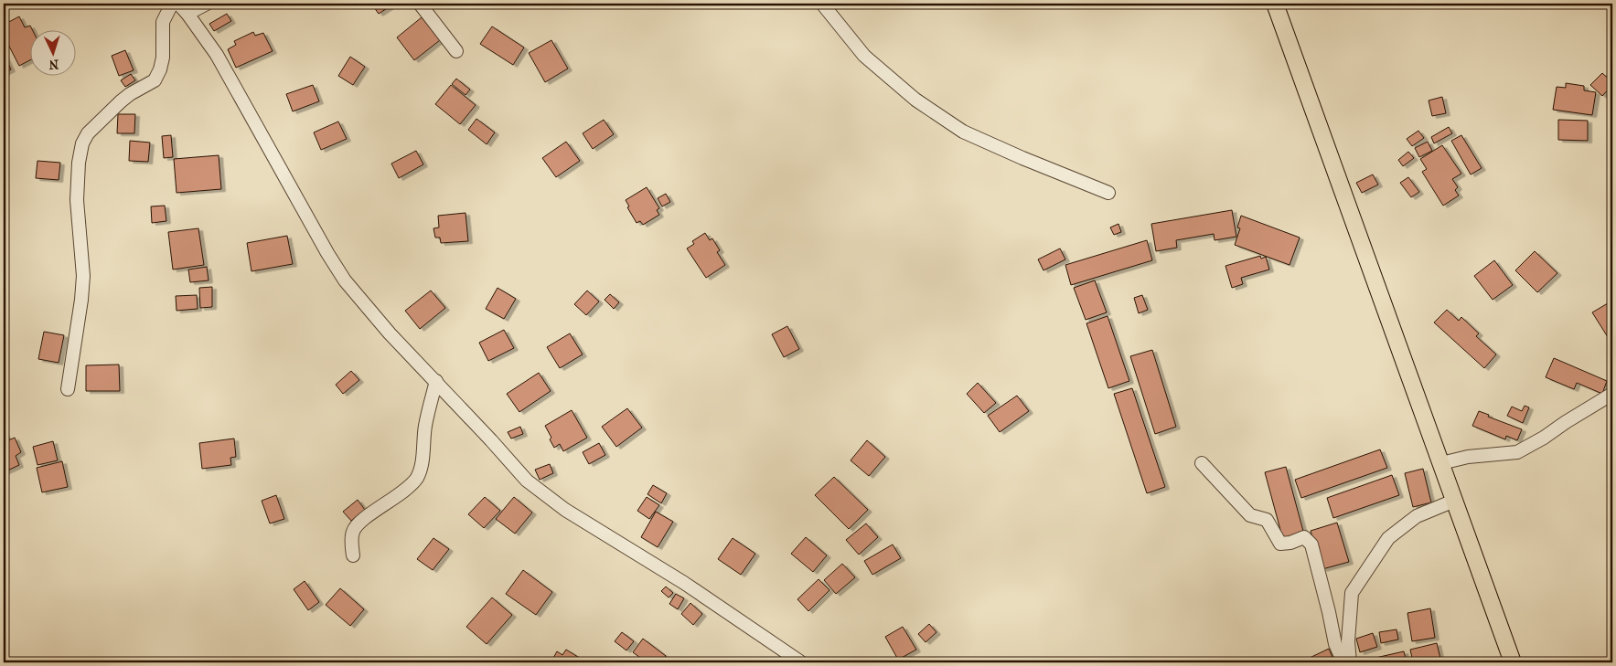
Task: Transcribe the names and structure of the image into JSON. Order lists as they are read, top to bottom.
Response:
{
  "north": "bottom"
}
